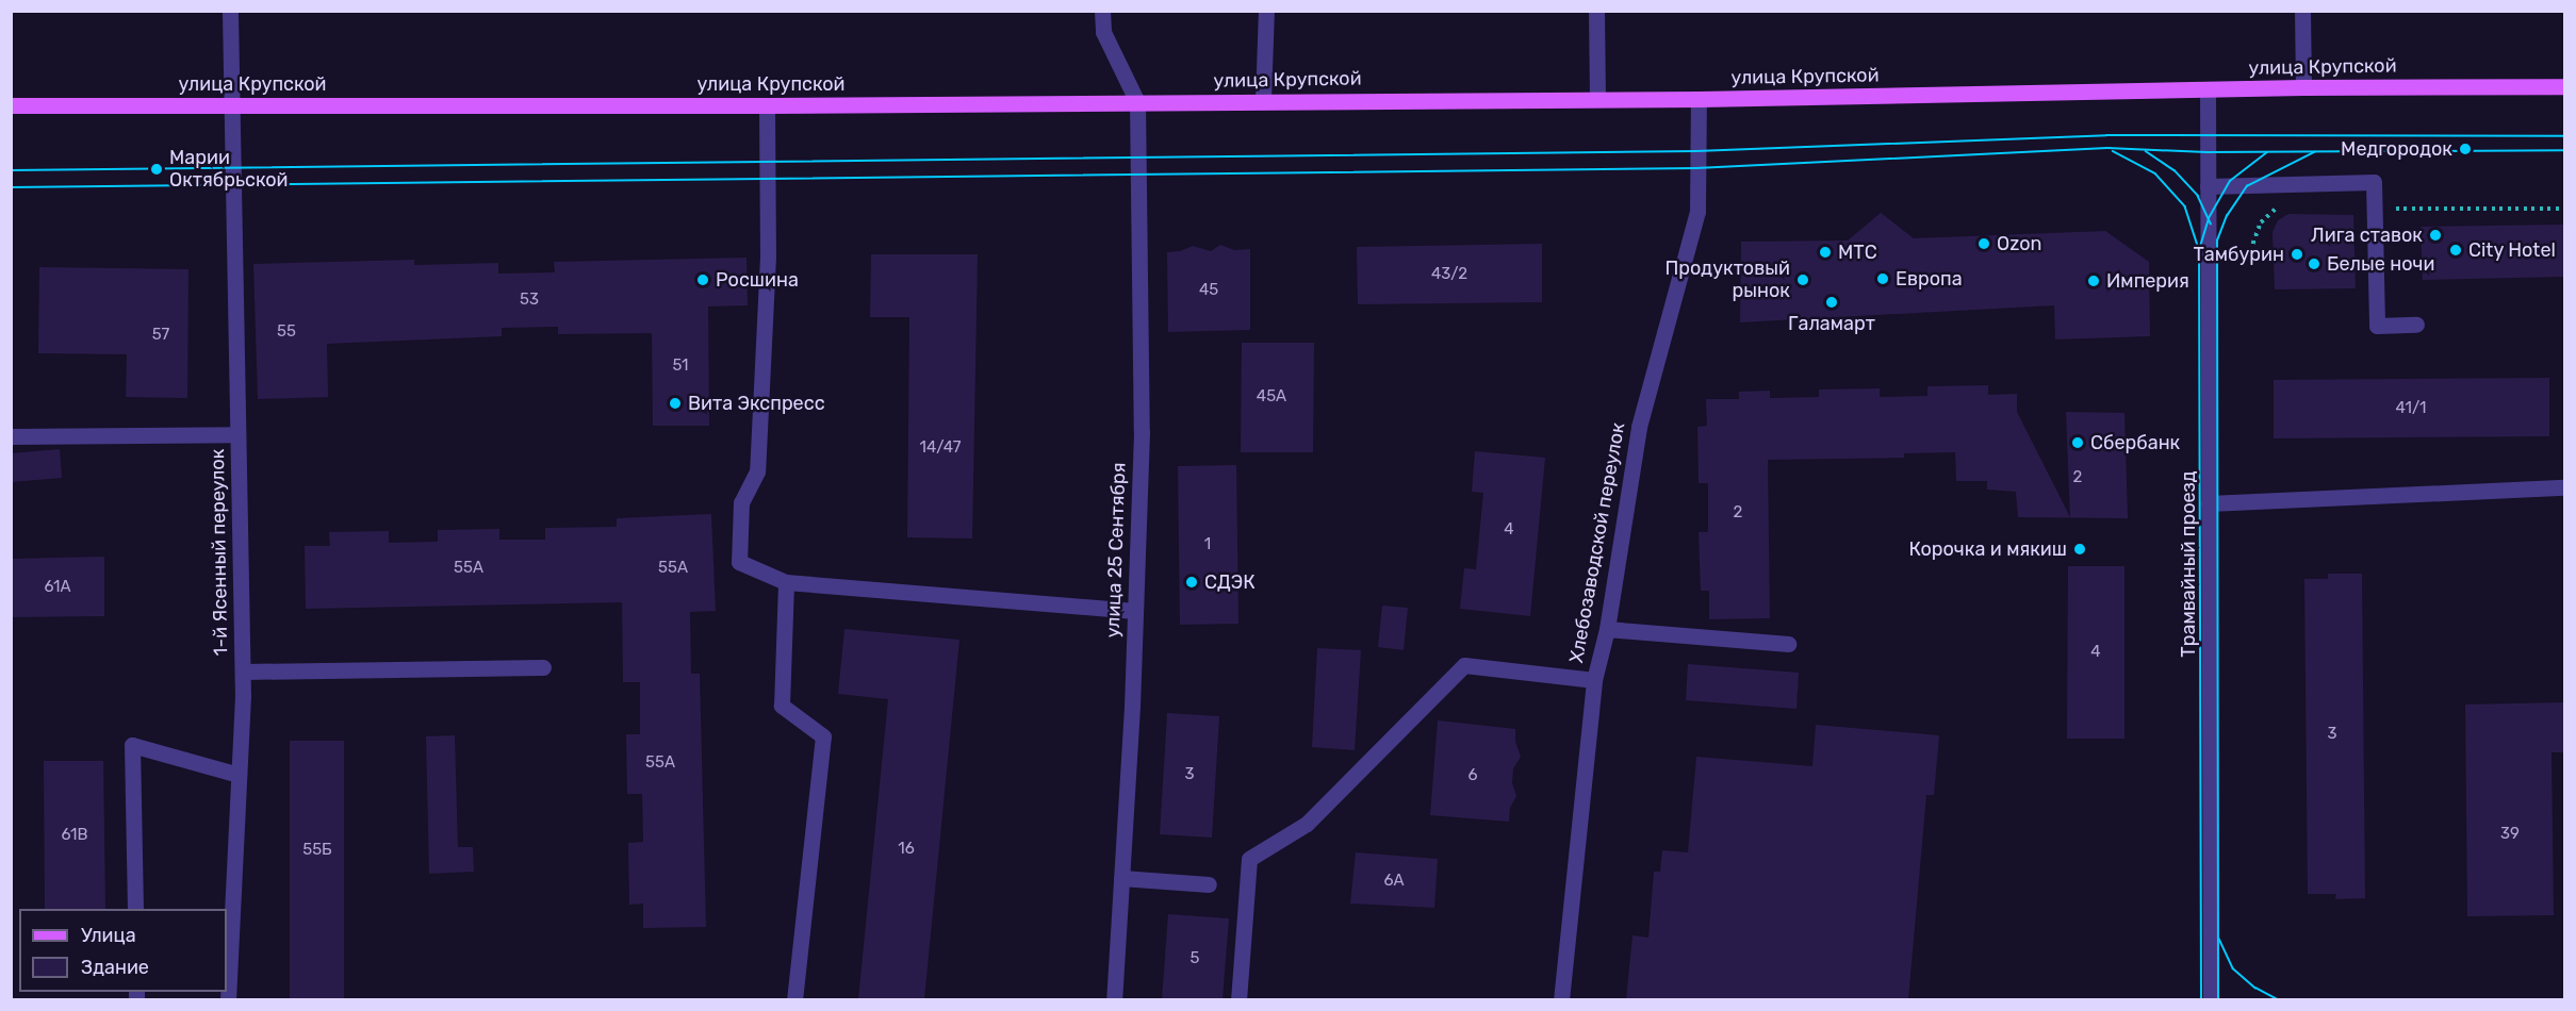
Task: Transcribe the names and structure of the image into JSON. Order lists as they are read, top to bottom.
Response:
{
  "streets": {
    "main road": ["улица Крупской"],
    "street": [
      "Хлебозаводской переулок",
      "улица 25 Сентября",
      "1-й Ясенный переулок",
      "Трамвайный проезд"
    ]
  },
  "crossings": [
    ["улица Крупской", "Хлебозаводской переулок"],
    ["улица Крупской", "улица 25 Сентября"],
    ["улица Крупской", "1-й Ясенный переулок"],
    ["улица Крупской", "Трамвайный проезд"]
  ],
  "places": [
    "Медгородок",
    "Марии Октябрьской",
    "Лига ставок",
    "Ozon",
    "City Hotel",
    "МТС",
    "Тамбурин",
    "Белые ночи",
    "Европа",
    "Росшина",
    "Продуктовый рынок",
    "Империя",
    "Галамарт",
    "Вита Экспресс",
    "Сбербанк",
    "Корочка и мякиш",
    "СДЭК"
  ],
  "house_numbers": [
    "43/2",
    "45",
    "53",
    "55",
    "57",
    "51",
    "45А",
    "41/1",
    "14/47",
    "2",
    "2",
    "4",
    "1",
    "55А",
    "55А",
    "61А",
    "4",
    "3",
    "55А",
    "3",
    "6",
    "39",
    "61В",
    "16",
    "55Б",
    "6А",
    "5"
  ],
  "legend": ["Улица", "Здание"]
}
